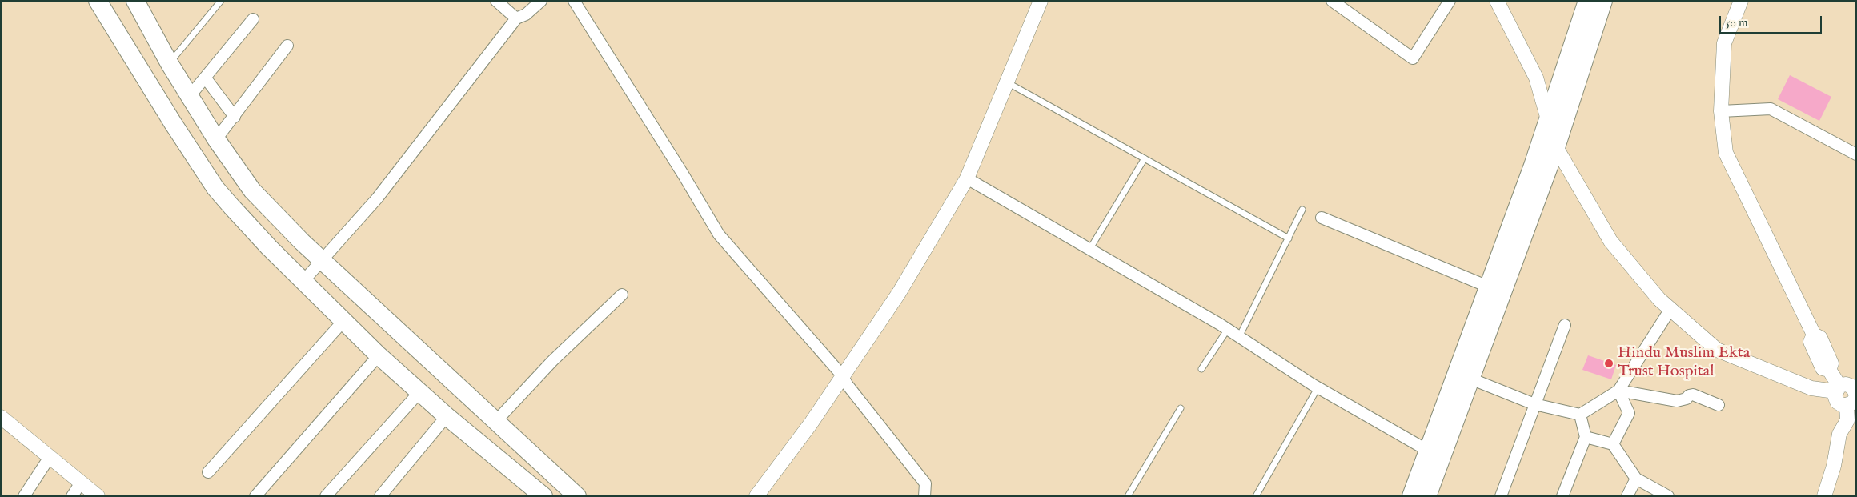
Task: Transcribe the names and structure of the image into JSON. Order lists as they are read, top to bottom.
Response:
{
  "places": ["Hindu Muslim Ekta Trust Hospital"],
  "scale_bar": "50 m"
}
